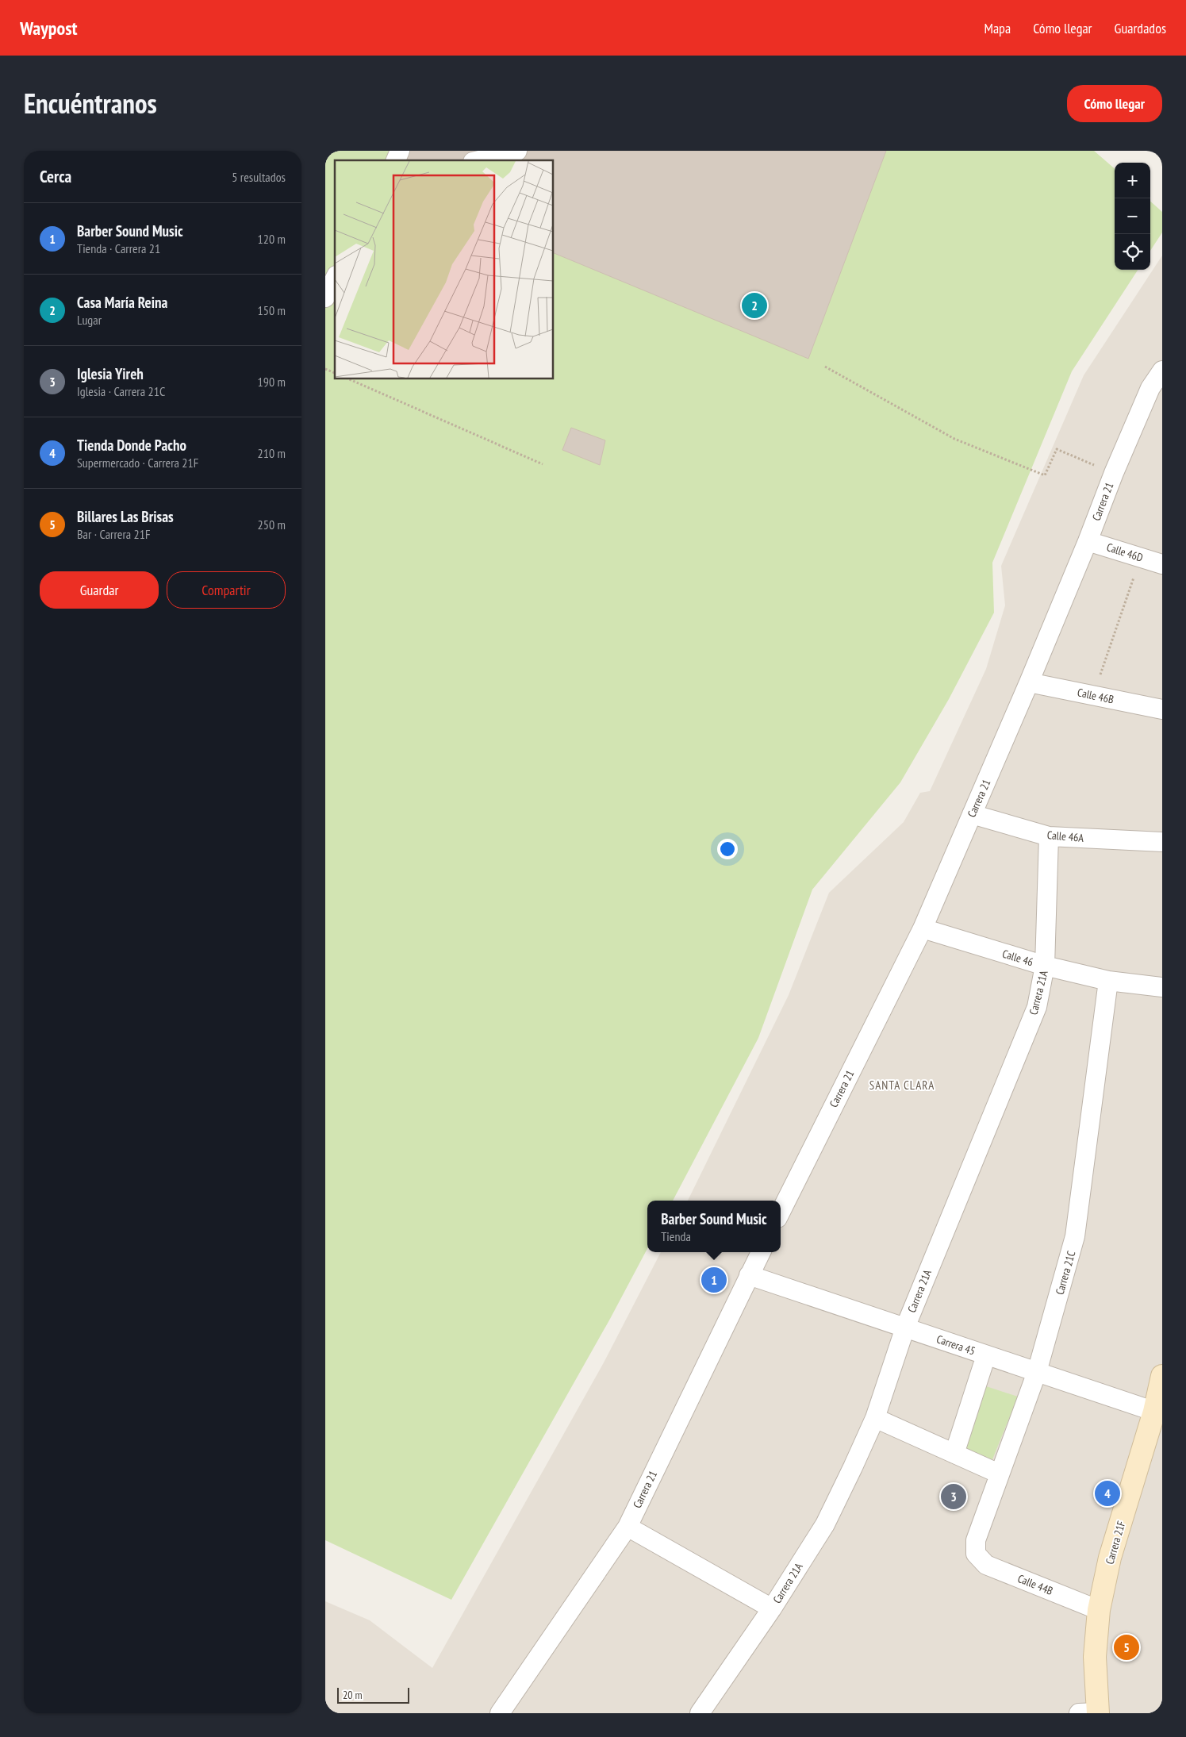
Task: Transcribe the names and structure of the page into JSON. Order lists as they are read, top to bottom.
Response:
{
  "streets": {
    "street": [
      "Carrera 21",
      "Calle 46D",
      "Calle 46B",
      "Calle 46A",
      "Calle 46",
      "Carrera 21A",
      "Carrera 21C",
      "Carrera 45",
      "Carrera 21F",
      "Calle 44B"
    ]
  },
  "crossings": [
    ["Carrera 21", "Calle 46D"],
    ["Carrera 21", "Calle 46B"],
    ["Carrera 21", "Calle 46A"],
    ["Carrera 21", "Calle 46"],
    ["Carrera 21", "Carrera 45"],
    ["Calle 46A", "Carrera 21A"],
    ["Calle 46", "Carrera 21A"],
    ["Calle 46", "Carrera 21C"],
    ["Carrera 21A", "Carrera 45"],
    ["Carrera 21C", "Carrera 45"],
    ["Carrera 21C", "Calle 44B"],
    ["Carrera 45", "Carrera 21F"],
    ["Carrera 21F", "Calle 44B"]
  ],
  "districts": ["SANTA CLARA"],
  "scale_bar": "20 m",
  "page": {
    "header": "Waypost",
    "nav": ["Mapa", "Cómo llegar", "Guardados"],
    "title": "Encuéntranos",
    "buttons": [
      "Cómo llegar",
      ["Guardar", "Compartir"]
    ],
    "heading": ["Cerca", "5 resultados"],
    "map_buttons": ["+", "−"],
    "list": [
      {
        "mark": "1",
        "name": "Barber Sound Music",
        "note": "Tienda · Carrera 21",
        "value": "120 m"
      },
      {
        "mark": "2",
        "name": "Casa María Reina",
        "note": "Lugar",
        "value": "150 m"
      },
      {
        "mark": "3",
        "name": "Iglesia Yireh",
        "note": "Iglesia · Carrera 21C",
        "value": "190 m"
      },
      {
        "mark": "4",
        "name": "Tienda Donde Pacho",
        "note": "Supermercado · Carrera 21F",
        "value": "210 m"
      },
      {
        "mark": "5",
        "name": "Billares Las Brisas",
        "note": "Bar · Carrera 21F",
        "value": "250 m"
      }
    ],
    "pins": [
      "2",
      "1",
      "4",
      "3",
      "5"
    ],
    "popup": ["Barber Sound Music", "Tienda"],
    "scale": "20 m"
  }
}
